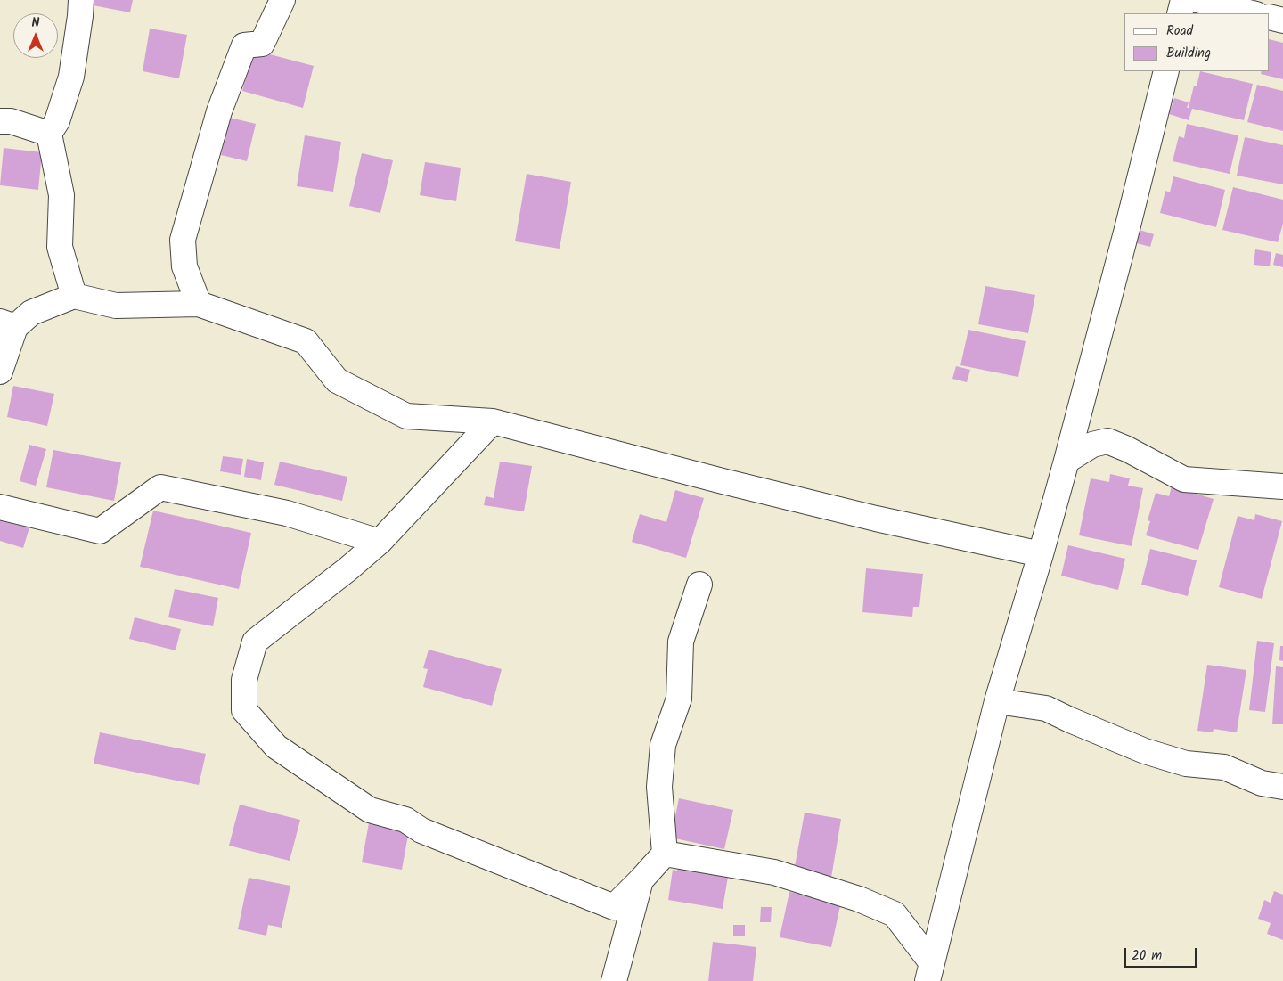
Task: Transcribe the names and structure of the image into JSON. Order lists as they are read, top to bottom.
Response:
{
  "legend": ["Road", "Building"],
  "scale_bar": "20 m",
  "north": "top"
}
